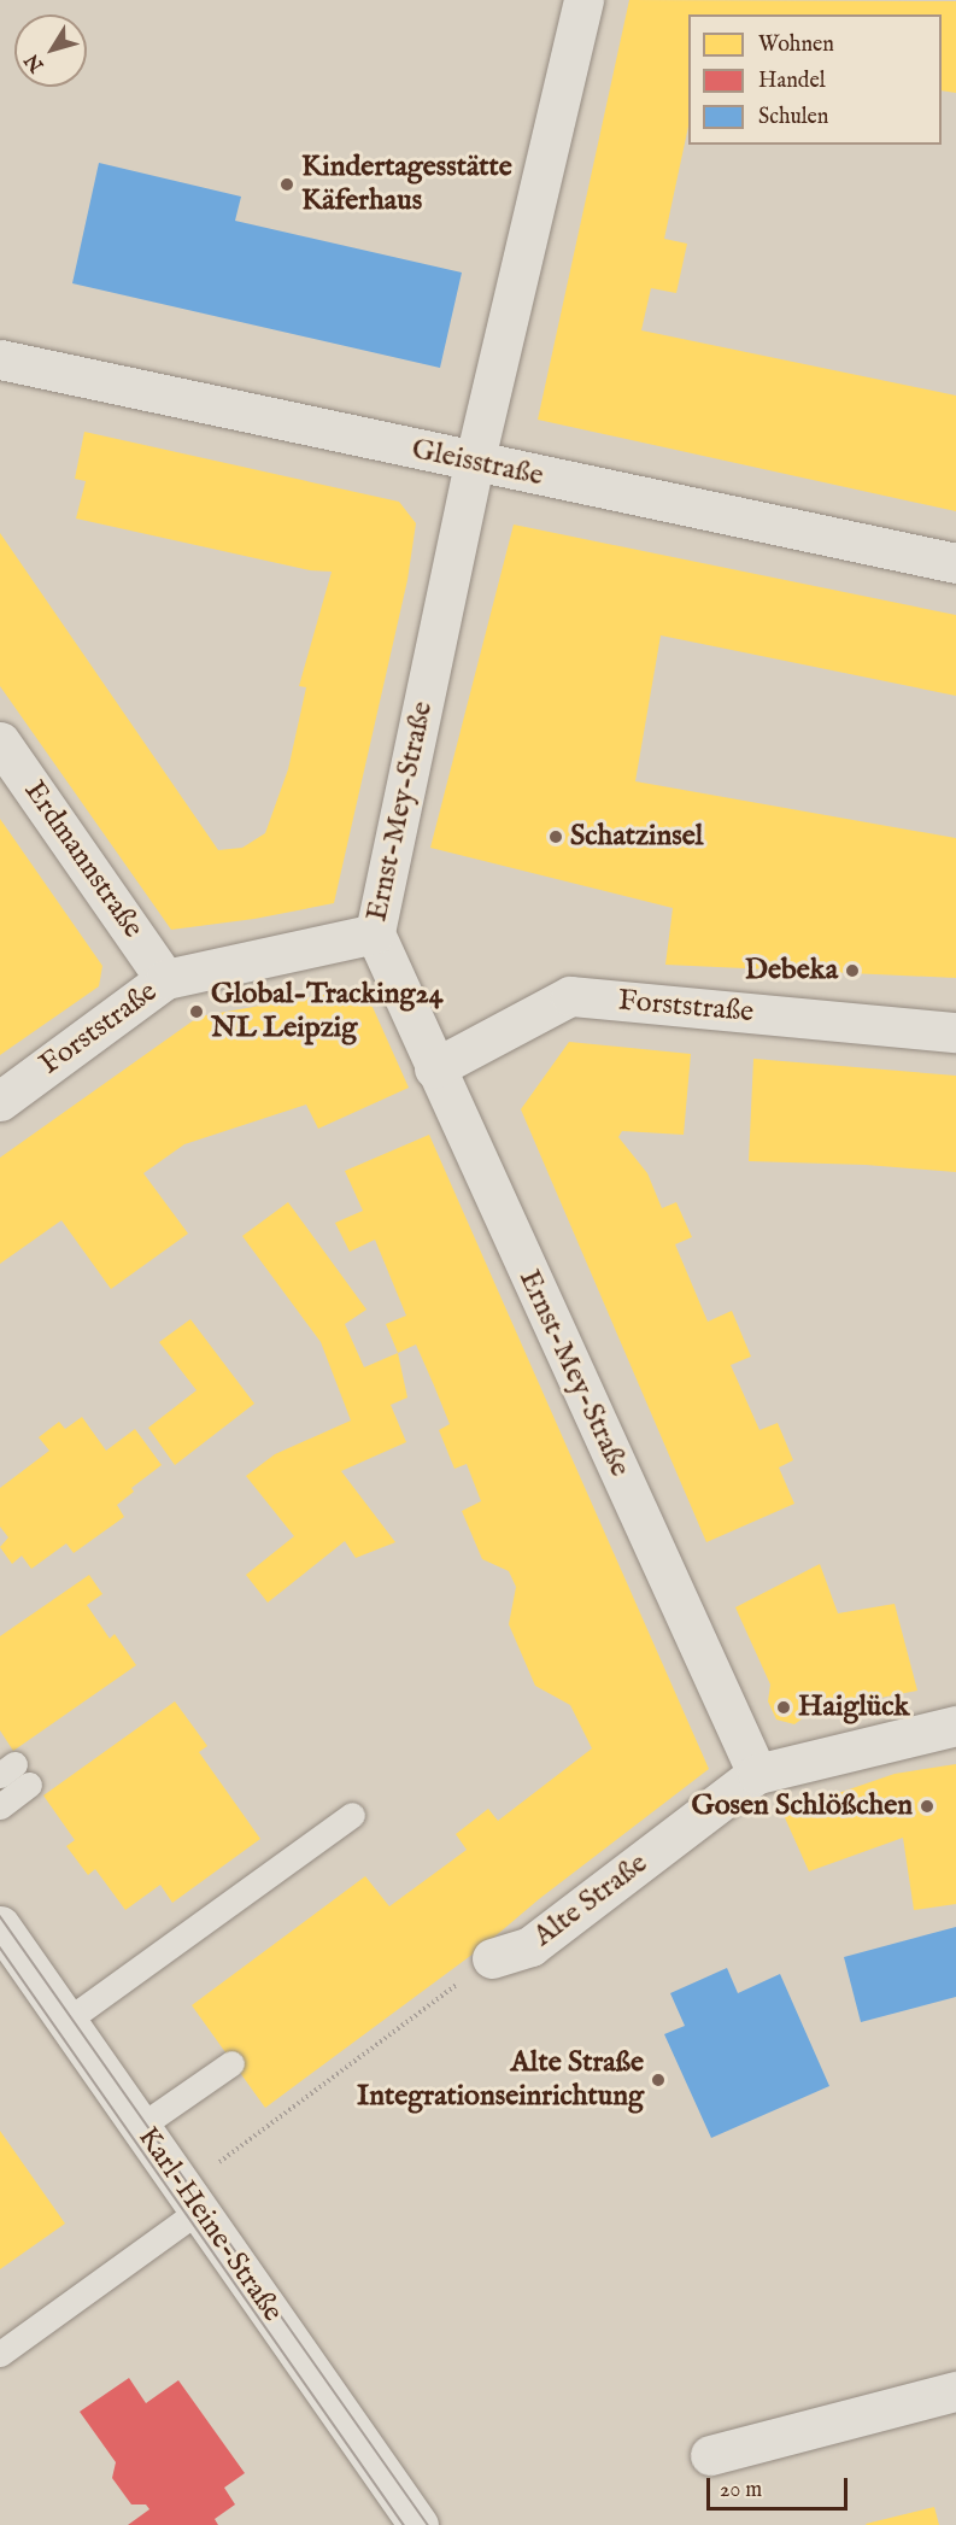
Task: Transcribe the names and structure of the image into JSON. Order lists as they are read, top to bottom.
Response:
{
  "streets": {
    "street": [
      "Gleisstraße",
      "Ernst-Mey-Straße",
      "Erdmannstraße",
      "Forststraße",
      "Alte Straße",
      "Karl-Heine-Straße"
    ]
  },
  "crossings": [
    ["Gleisstraße", "Ernst-Mey-Straße"],
    ["Ernst-Mey-Straße", "Forststraße"],
    ["Ernst-Mey-Straße", "Alte Straße"],
    ["Erdmannstraße", "Forststraße"]
  ],
  "places": [
    "Kindertagesstätte Käferhaus",
    "Schatzinsel",
    "Debeka",
    "Global-Tracking24 NL Leipzig",
    "Haiglück",
    "Gosen Schlößchen",
    "Alte Straße Integrationseinrichtung"
  ],
  "legend": ["Wohnen", "Handel", "Schulen"],
  "scale_bar": "20 m",
  "north": "bottom left"
}
